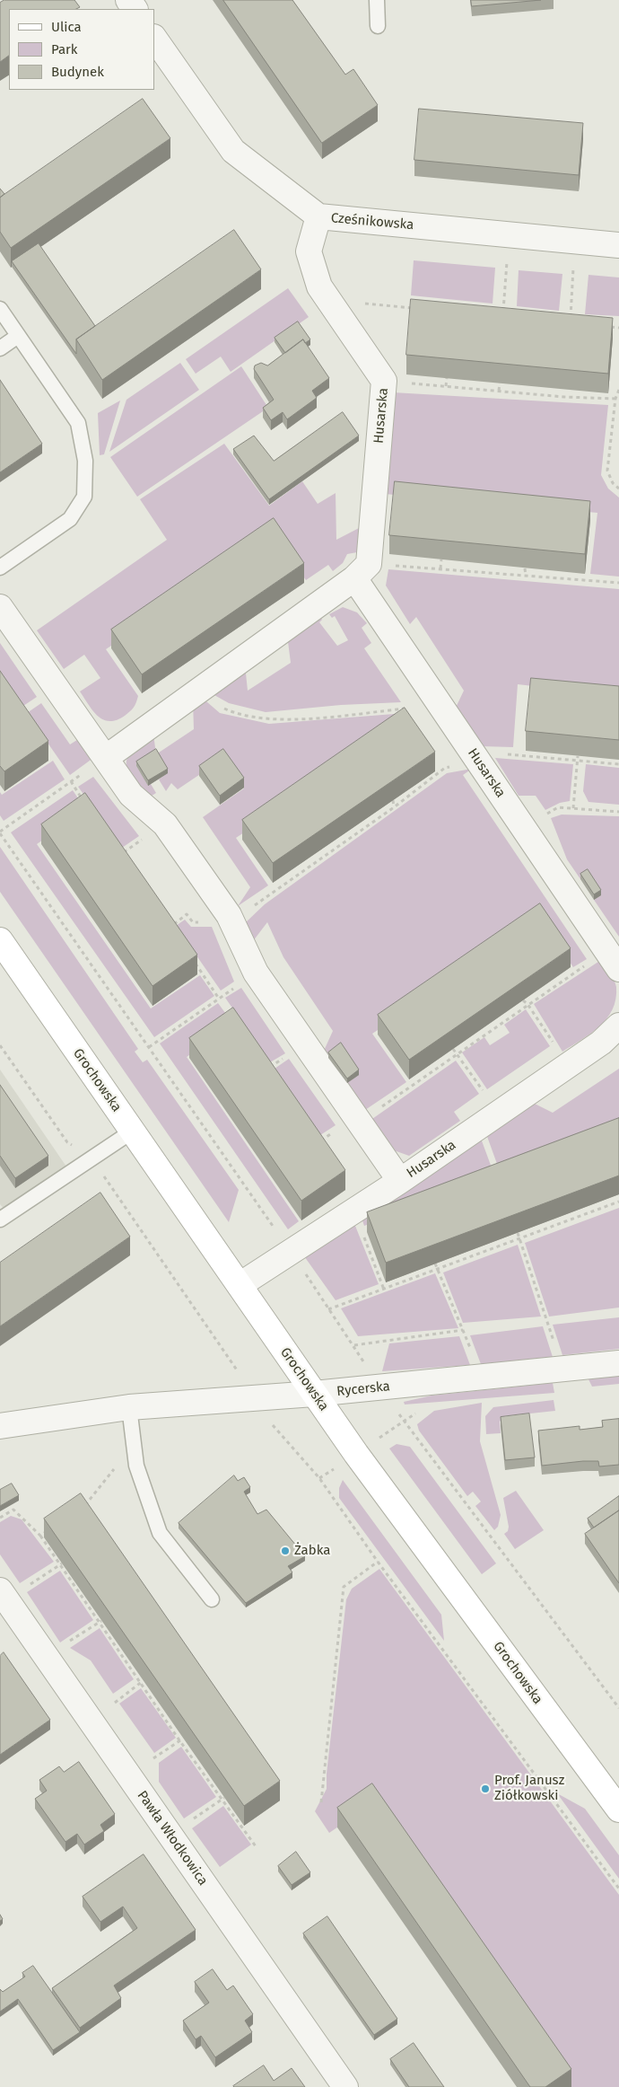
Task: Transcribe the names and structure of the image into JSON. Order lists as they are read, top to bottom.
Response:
{
  "streets": {
    "street": [
      "Cześnikowska",
      "Husarska",
      "Grochowska",
      "Rycerska",
      "Pawła Włodkowica"
    ]
  },
  "crossings": [
    ["Cześnikowska", "Husarska"],
    ["Husarska", "Grochowska"],
    ["Grochowska", "Rycerska"]
  ],
  "places": ["Żabka", "Prof. Janusz Ziółkowski"],
  "legend": ["Ulica", "Park", "Budynek"]
}
